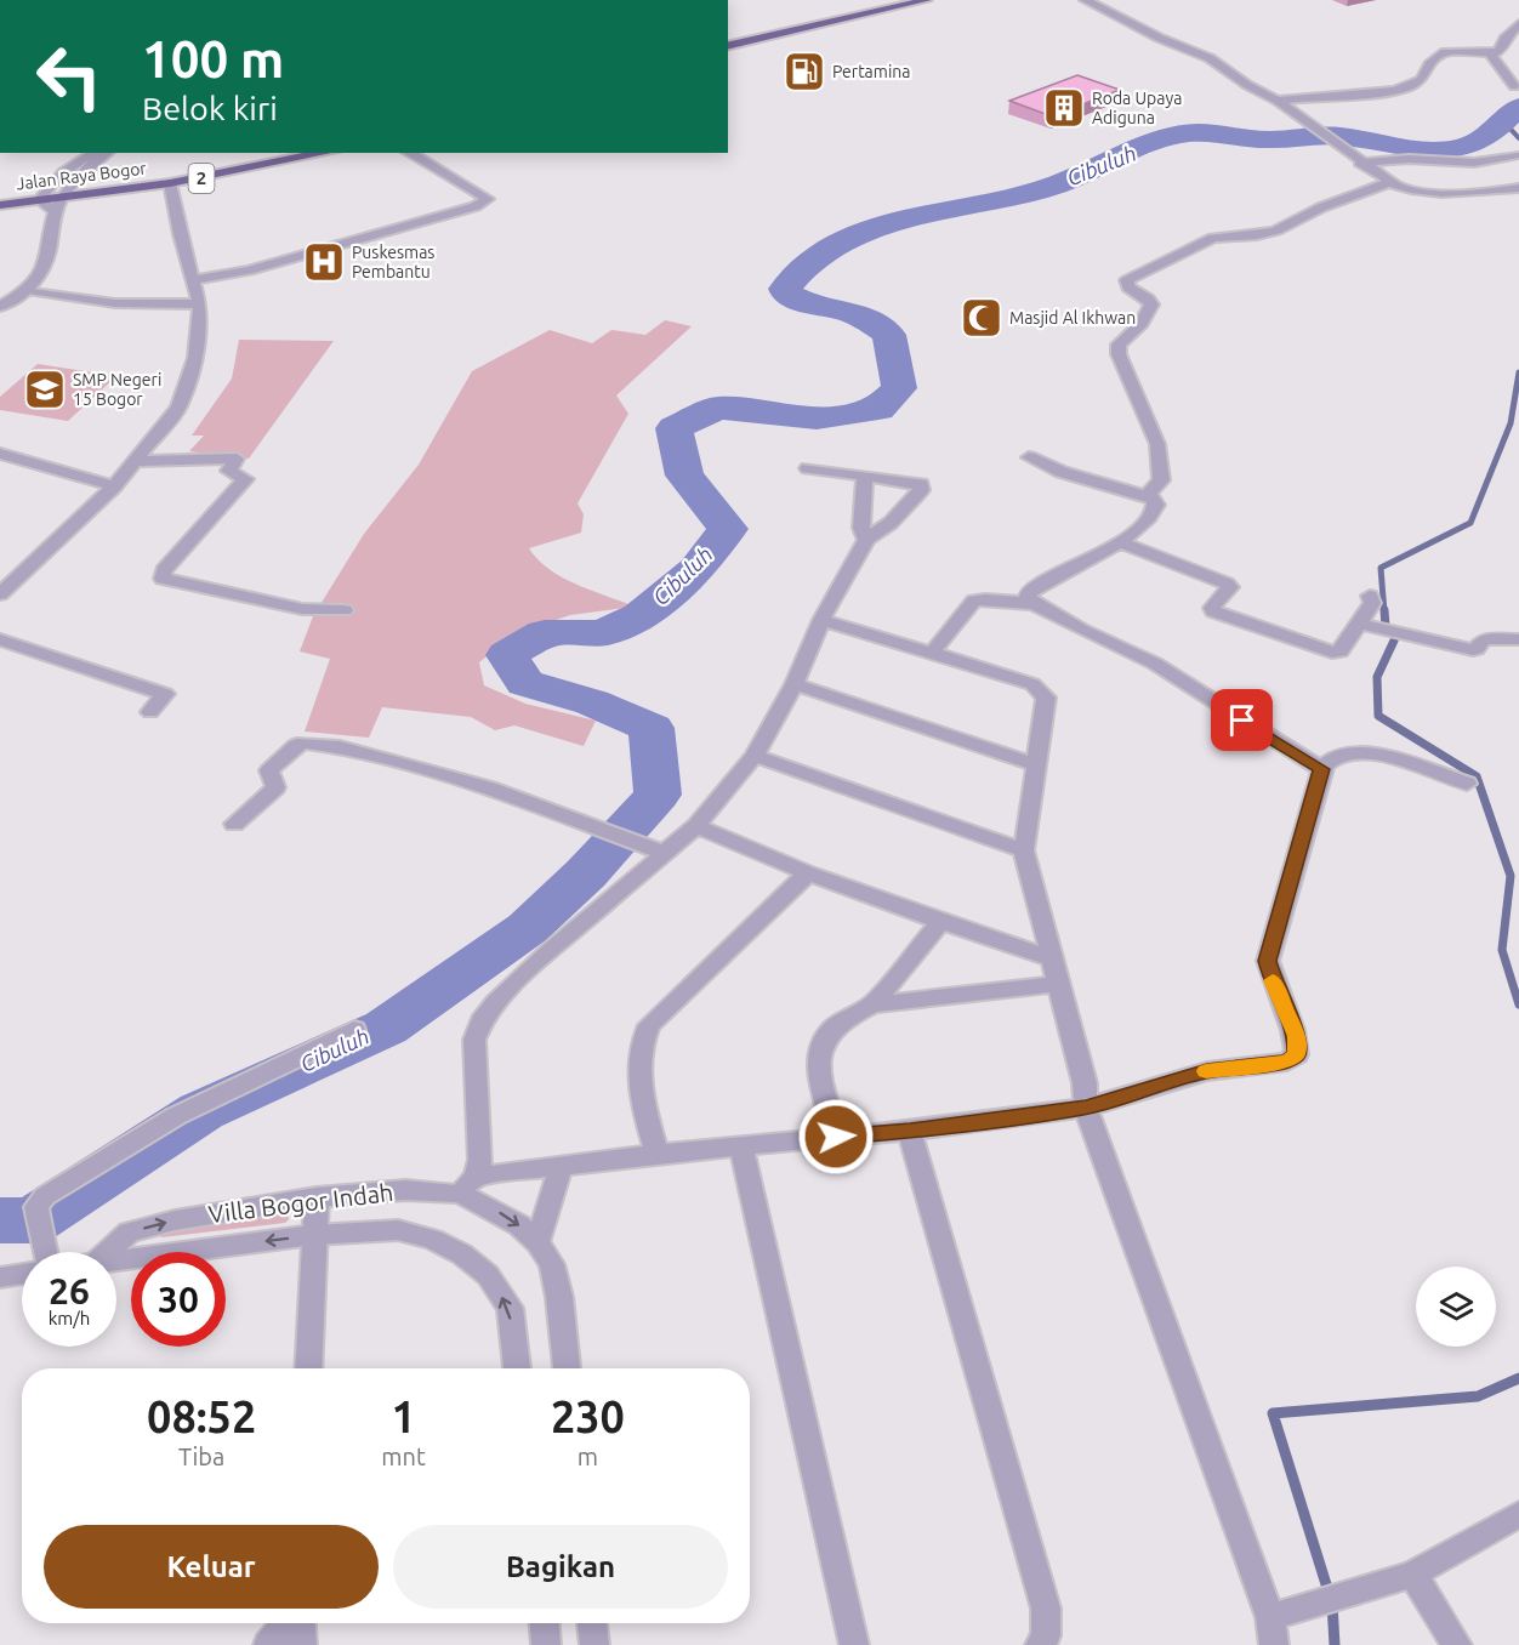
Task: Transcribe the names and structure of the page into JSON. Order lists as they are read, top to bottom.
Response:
{
  "streets": {
    "highway": ["Jalan Raya Bogor", "2"],
    "street": ["Villa Bogor Indah"]
  },
  "water": ["Cibuluh"],
  "places": {
    "fuel station": ["Pertamina"],
    "building": ["Roda Upaya Adiguna"],
    "hospital": ["Puskesmas Pembantu"],
    "mosque": ["Masjid Al Ikhwan"],
    "school or university": ["SMP Negeri 15 Bogor"]
  },
  "page": {
    "turn": ["100 m", "Belok kiri"],
    "speed": "26 km/h",
    "limit": "30",
    "eta": [
      "08:52",
      "Tiba",
      "1",
      "mnt",
      "230",
      "m"
    ],
    "buttons": ["Keluar", "Bagikan"]
  }
}
